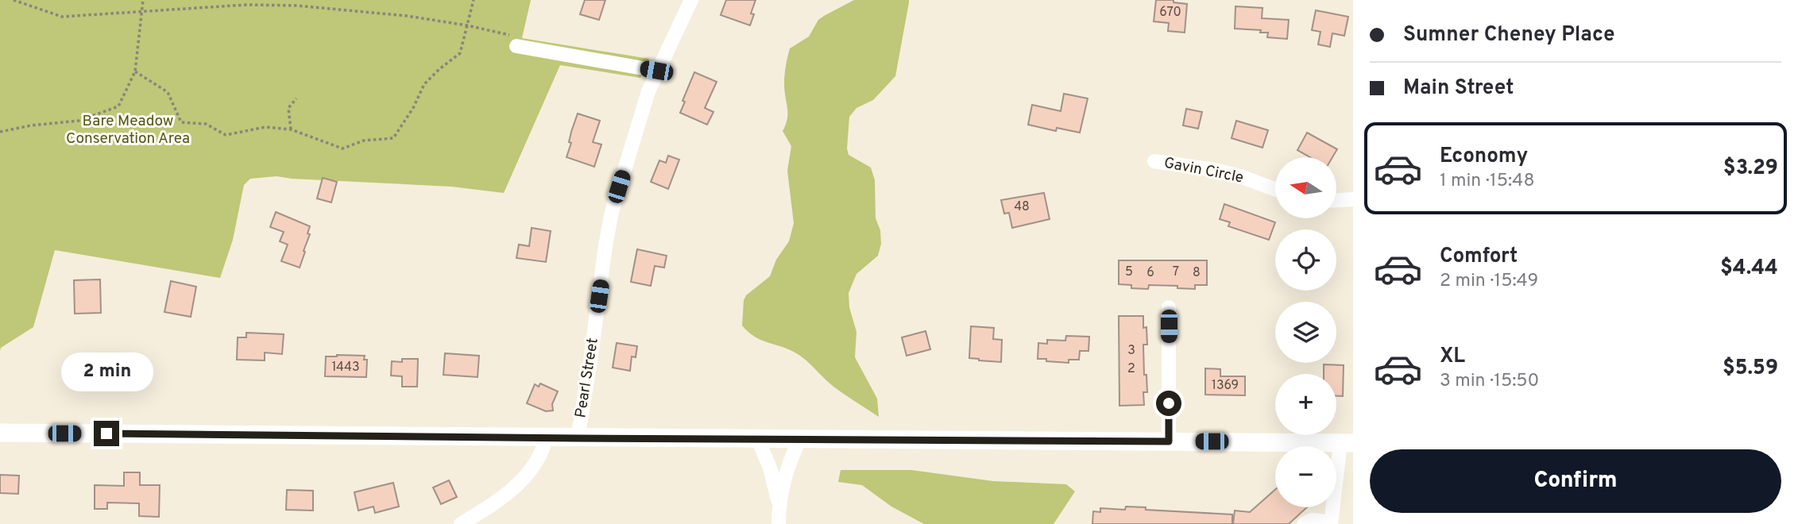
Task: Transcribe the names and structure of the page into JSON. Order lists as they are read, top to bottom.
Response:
{
  "streets": {
    "street": ["Gavin Circle", "Pearl Street"]
  },
  "parks": ["Bare Meadow Conservation Area"],
  "house_numbers": [
    "670",
    "48",
    "5",
    "7",
    "6",
    "8",
    "3",
    "1443",
    "2",
    "1369"
  ],
  "north": "left",
  "page": {
    "banner": ["Sumner Cheney Place", "Main Street"],
    "list": [
      {
        "name": "Economy",
        "note": "1 min · 15:48",
        "value": "$3.29"
      },
      {
        "name": "Comfort",
        "note": "2 min · 15:49",
        "value": "$4.44"
      },
      {
        "name": "XL",
        "note": "3 min · 15:50",
        "value": "$5.59"
      }
    ],
    "map_buttons": ["+", "−"],
    "bubble": "2 min",
    "buttons": "Confirm"
  }
}
